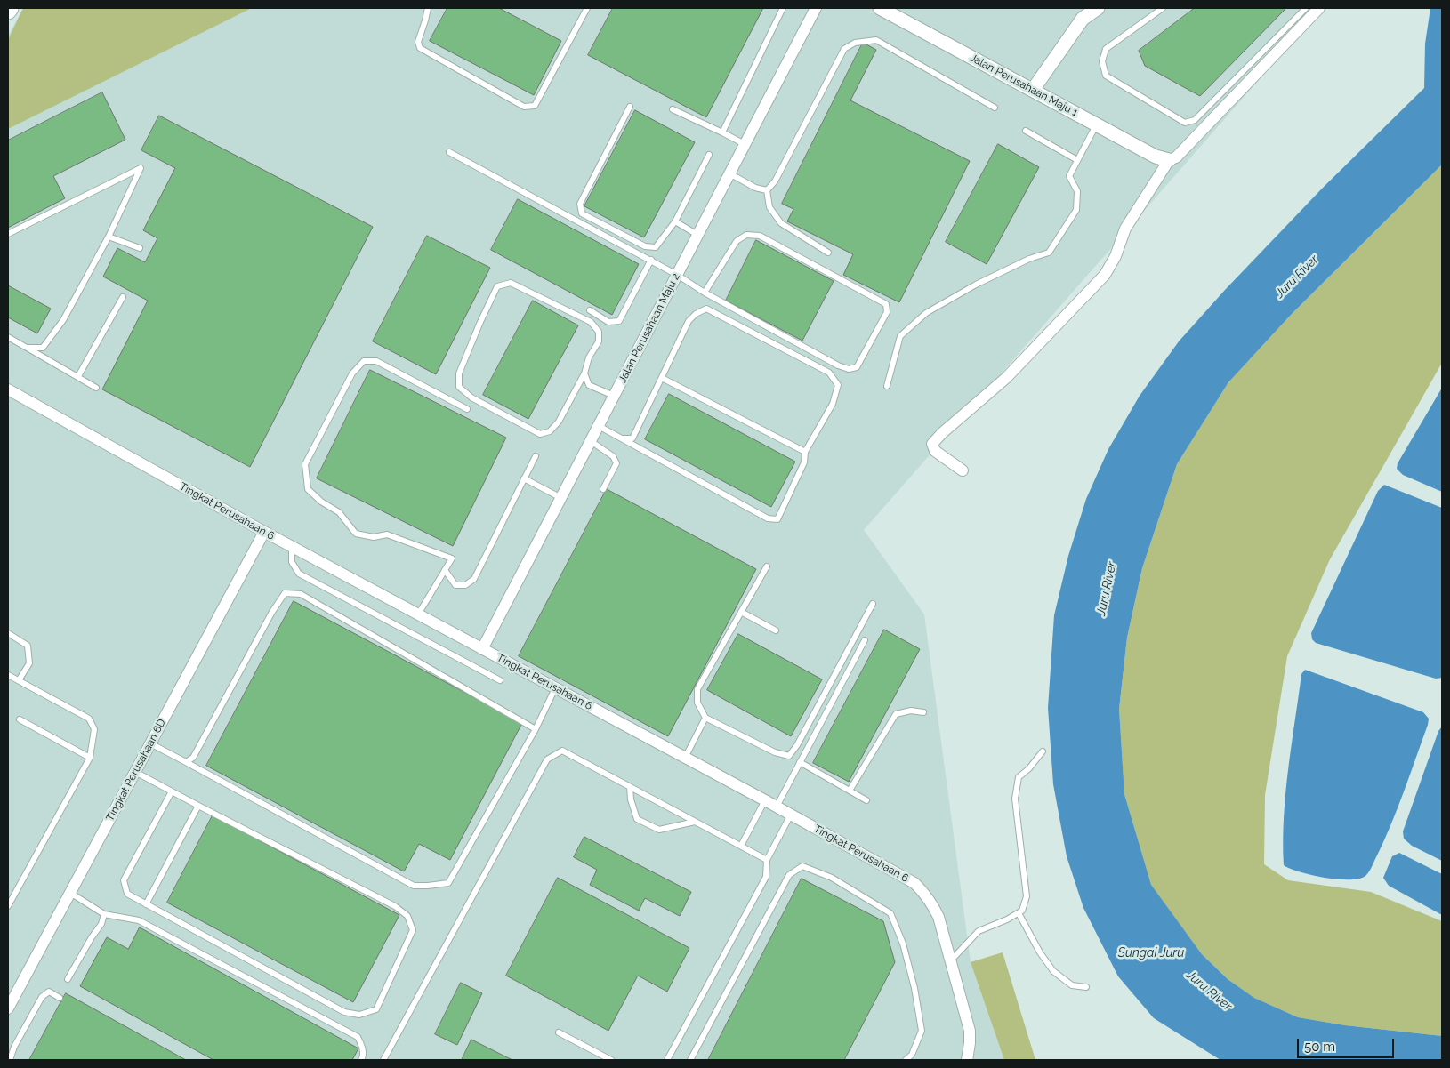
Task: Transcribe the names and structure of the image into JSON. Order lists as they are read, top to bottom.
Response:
{
  "streets": {
    "street": [
      "Jalan Perusahaan Maju 1",
      "Jalan Perusahaan Maju 2",
      "Tingkat Perusahaan 6",
      "Tingkat Perusahaan 6D"
    ]
  },
  "crossings": [
    ["Jalan Perusahaan Maju 2", "Tingkat Perusahaan 6"],
    ["Tingkat Perusahaan 6", "Tingkat Perusahaan 6D"]
  ],
  "water": ["Juru River", "Sungai Juru"],
  "scale_bar": "50 m"
}
